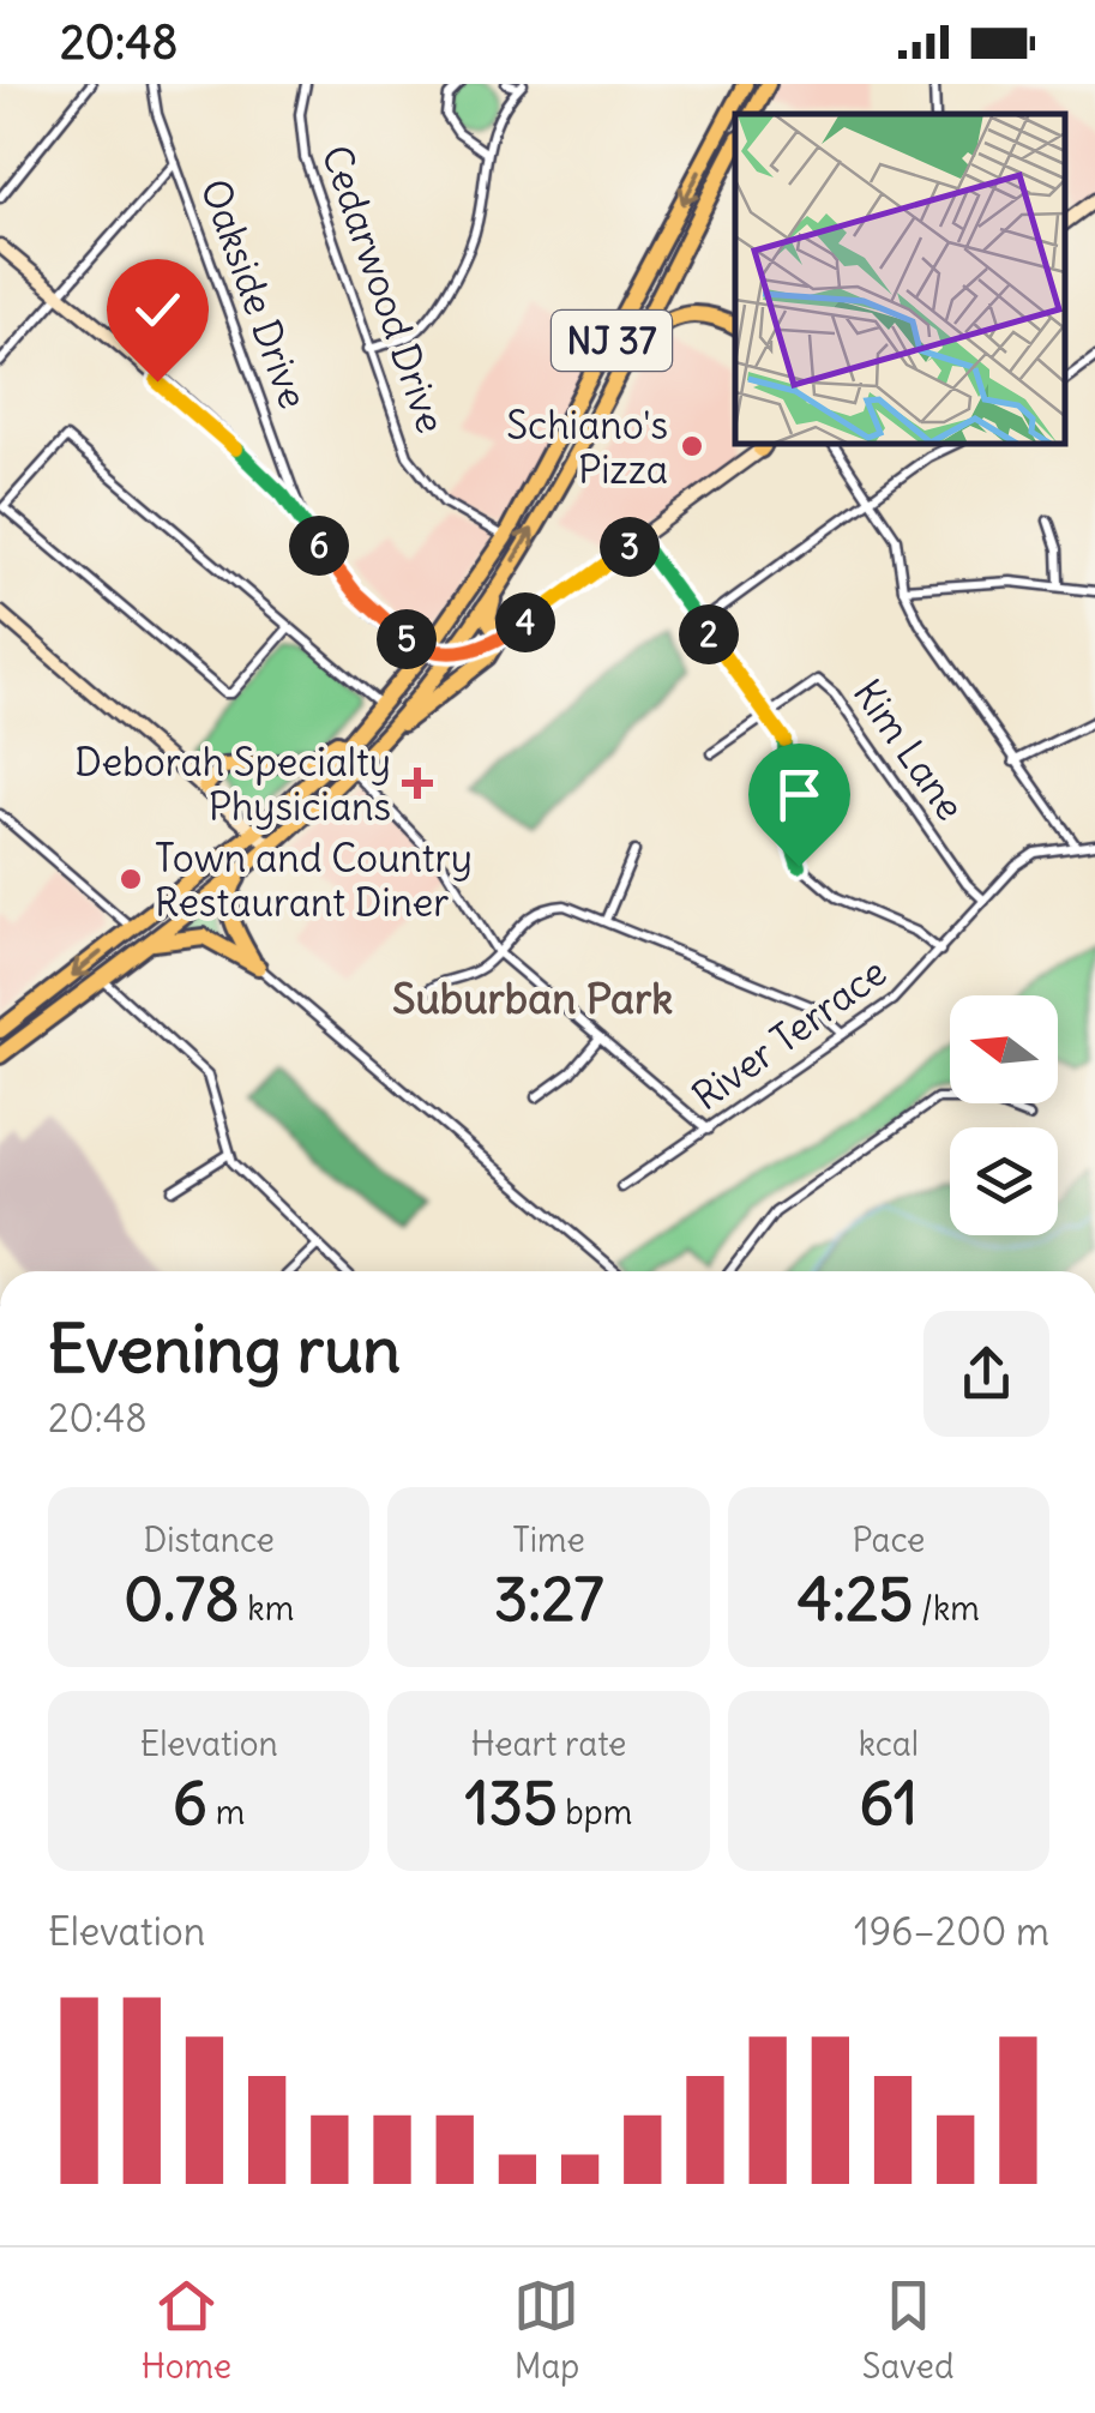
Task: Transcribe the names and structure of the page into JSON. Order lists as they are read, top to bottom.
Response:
{
  "streets": {
    "highway": ["NJ 37"],
    "street": [
      "Cedarwood Drive",
      "Oakside Drive",
      "Kim Lane",
      "River Terrace"
    ]
  },
  "crossings": [
    ["Cedarwood Drive", "NJ 37"],
    ["Kim Lane", "River Terrace"]
  ],
  "districts": ["Suburban Park"],
  "places": {
    "other": ["Schiano's Pizza", "Town and Country Restaurant Diner"],
    "health": ["Deborah Specialty Physicians"]
  },
  "north": "left",
  "page": {
    "status": "20:48",
    "pins": [
      "6",
      "3",
      "4",
      "2",
      "5"
    ],
    "heading": ["Evening run", "20:48"],
    "stats": [
      ["Distance", "0.78 km"],
      ["Time", "3:27"],
      ["Pace", "4:25 /km"],
      ["Elevation", "6 m"],
      ["Heart rate", "135 bpm"],
      ["kcal", "61"]
    ],
    "chart": ["Elevation", "196–200 m"],
    "tabs": ["Home", "Map", "Saved"]
  }
}
